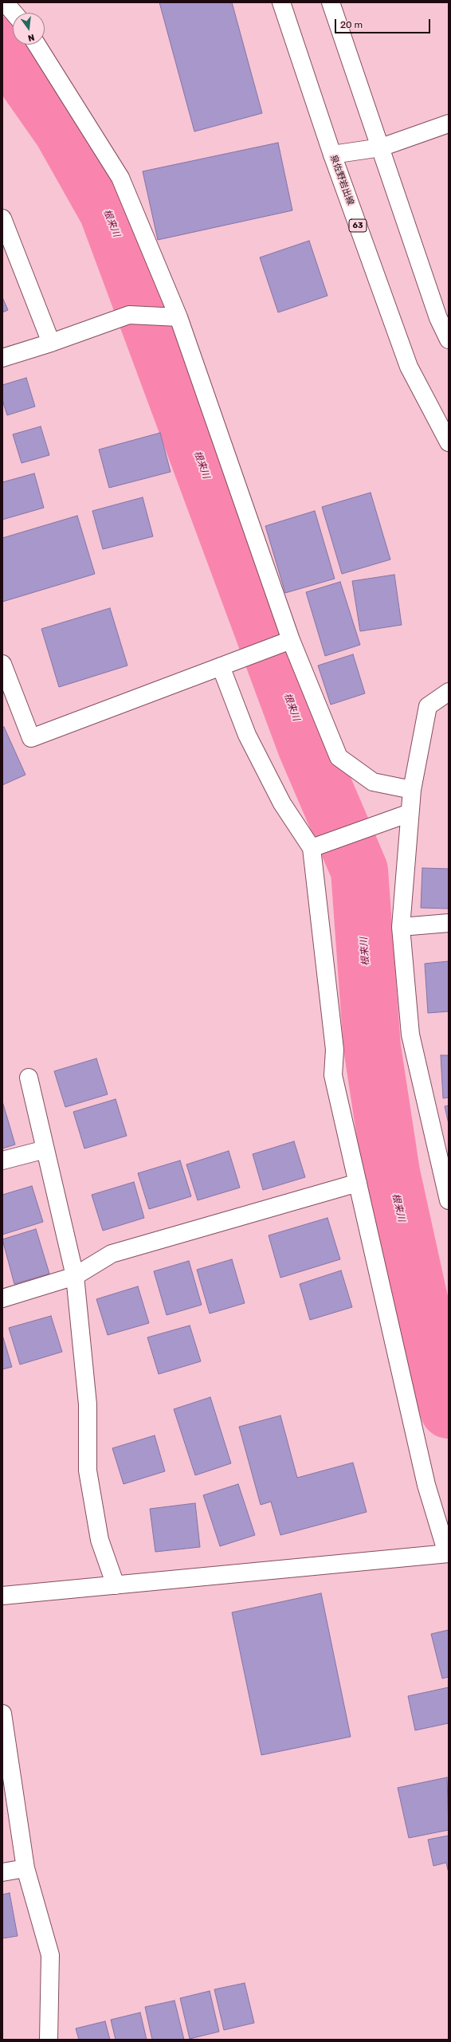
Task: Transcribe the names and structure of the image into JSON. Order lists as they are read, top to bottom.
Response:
{
  "streets": {
    "street": ["泉佐野岩出線", "63"]
  },
  "water": ["根来川"],
  "scale_bar": "20 m",
  "north": "bottom"
}
